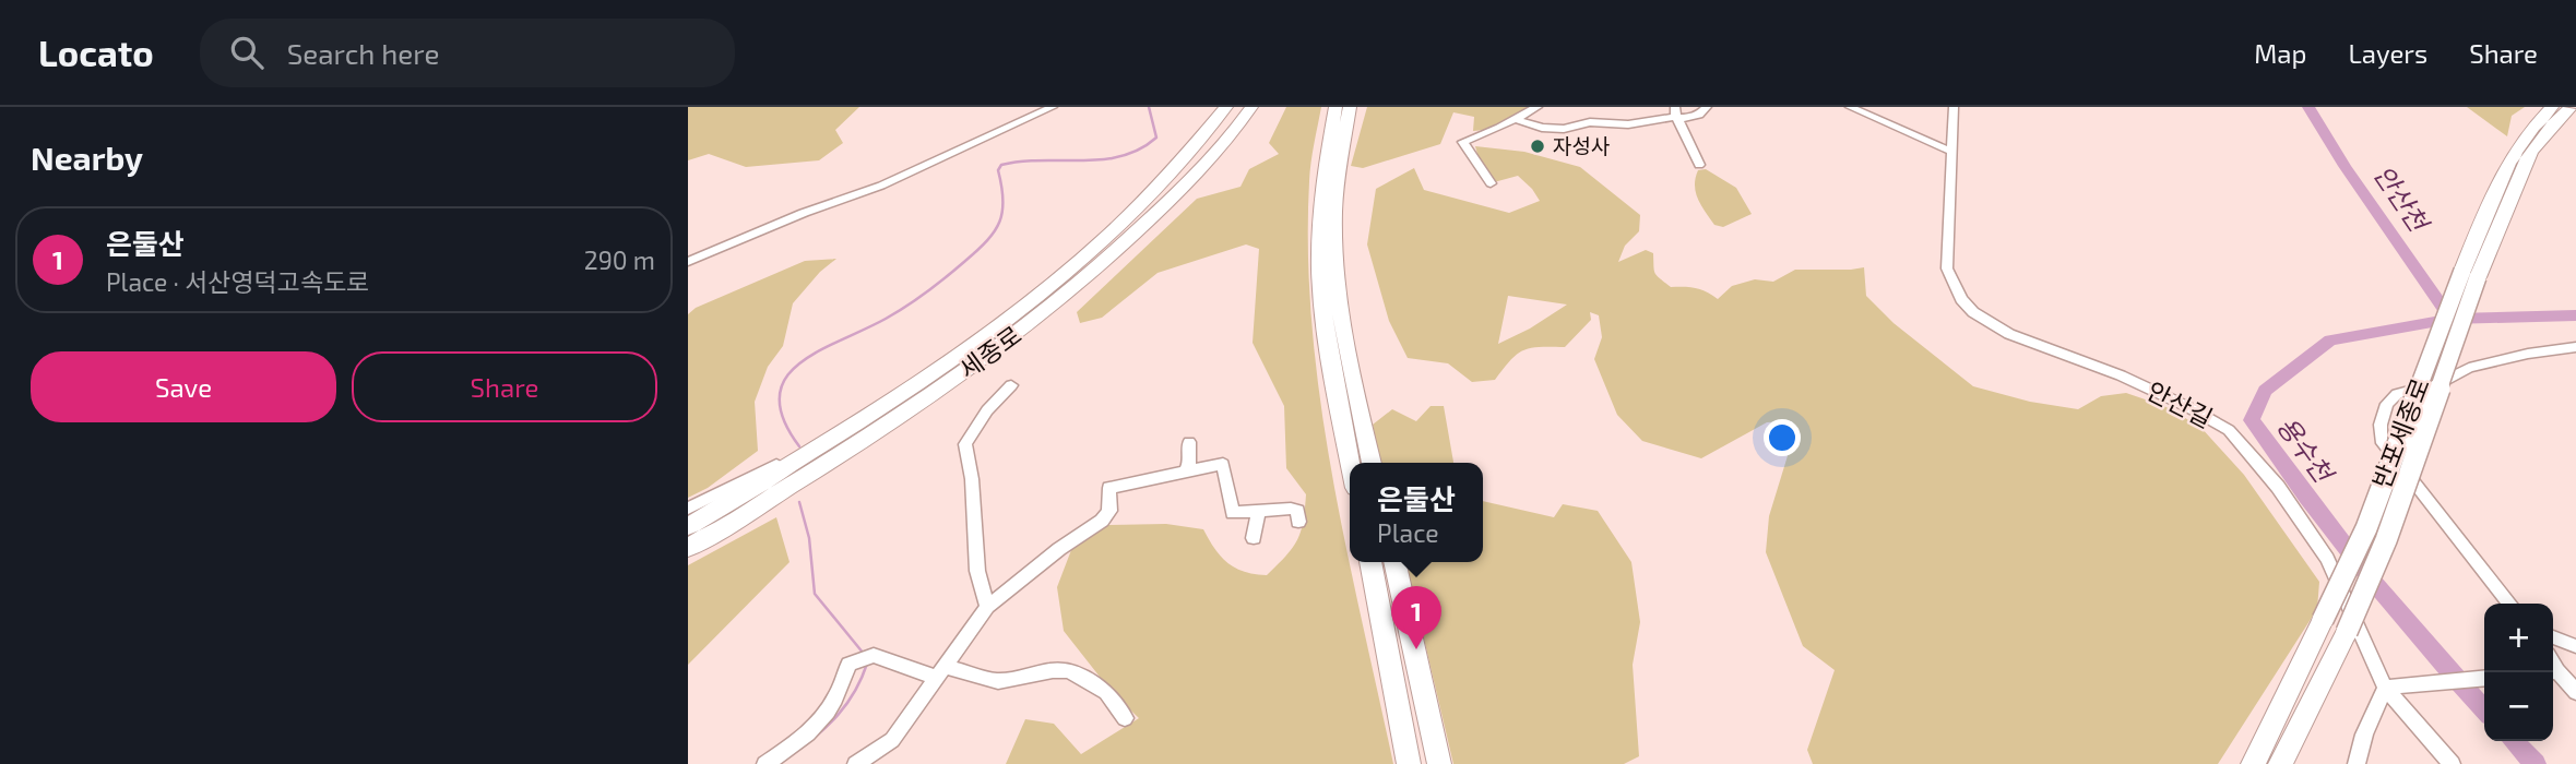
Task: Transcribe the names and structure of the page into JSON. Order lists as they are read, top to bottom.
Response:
{
  "streets": {
    "highway": ["세종로", "반포세종로"],
    "street": ["안산길"]
  },
  "water": ["안산천", "용수천"],
  "places": ["자성사"],
  "page": {
    "header": "Locato",
    "search": "Search here",
    "nav": ["Map", "Layers", "Share"],
    "heading": "Nearby",
    "list": [
      {
        "mark": "1",
        "name": "은둘산",
        "note": "Place · 서산영덕고속도로",
        "value": "290 m"
      }
    ],
    "buttons": ["Save", "Share"],
    "popup": ["은둘산", "Place"],
    "pins": "1",
    "map_buttons": ["+", "−"]
  }
}
